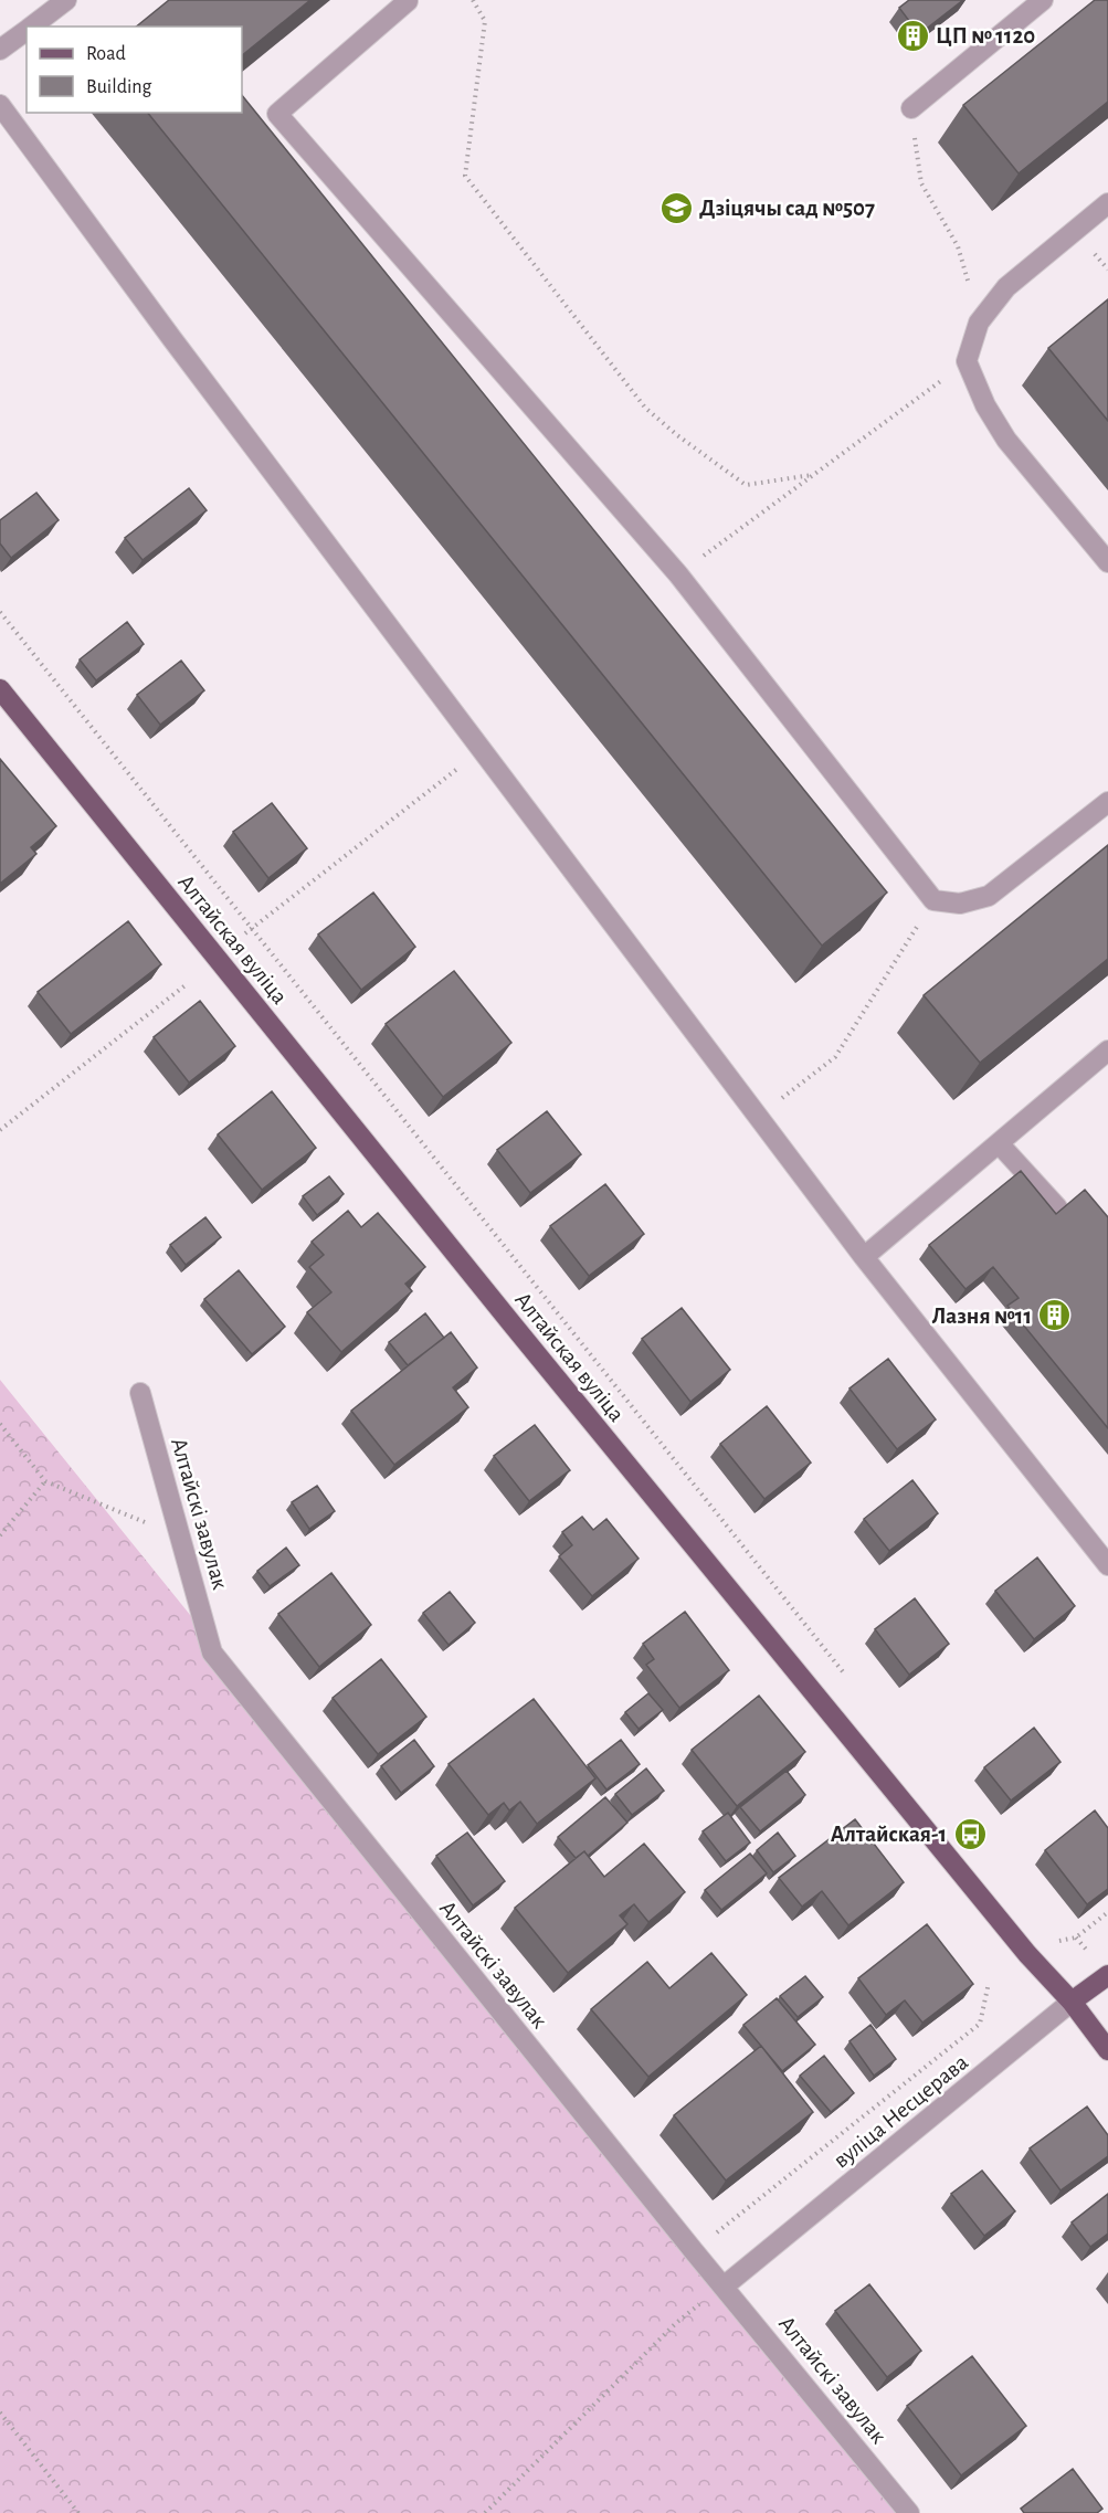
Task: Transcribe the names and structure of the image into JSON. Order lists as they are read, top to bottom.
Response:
{
  "streets": {
    "main road": ["Алтайская вуліца", "вуліца Несцерава"],
    "street": ["Алтайскі завулак"]
  },
  "crossings": [
    ["Алтайская вуліца", "вуліца Несцерава"],
    ["Алтайскі завулак", "вуліца Несцерава"]
  ],
  "places": {
    "building": ["ЦП № 1120", "Лазня №11"],
    "school or university": ["Дзіцячы сад №507"],
    "bus stop": ["Алтайская-1"]
  },
  "legend": ["Road", "Building"]
}
